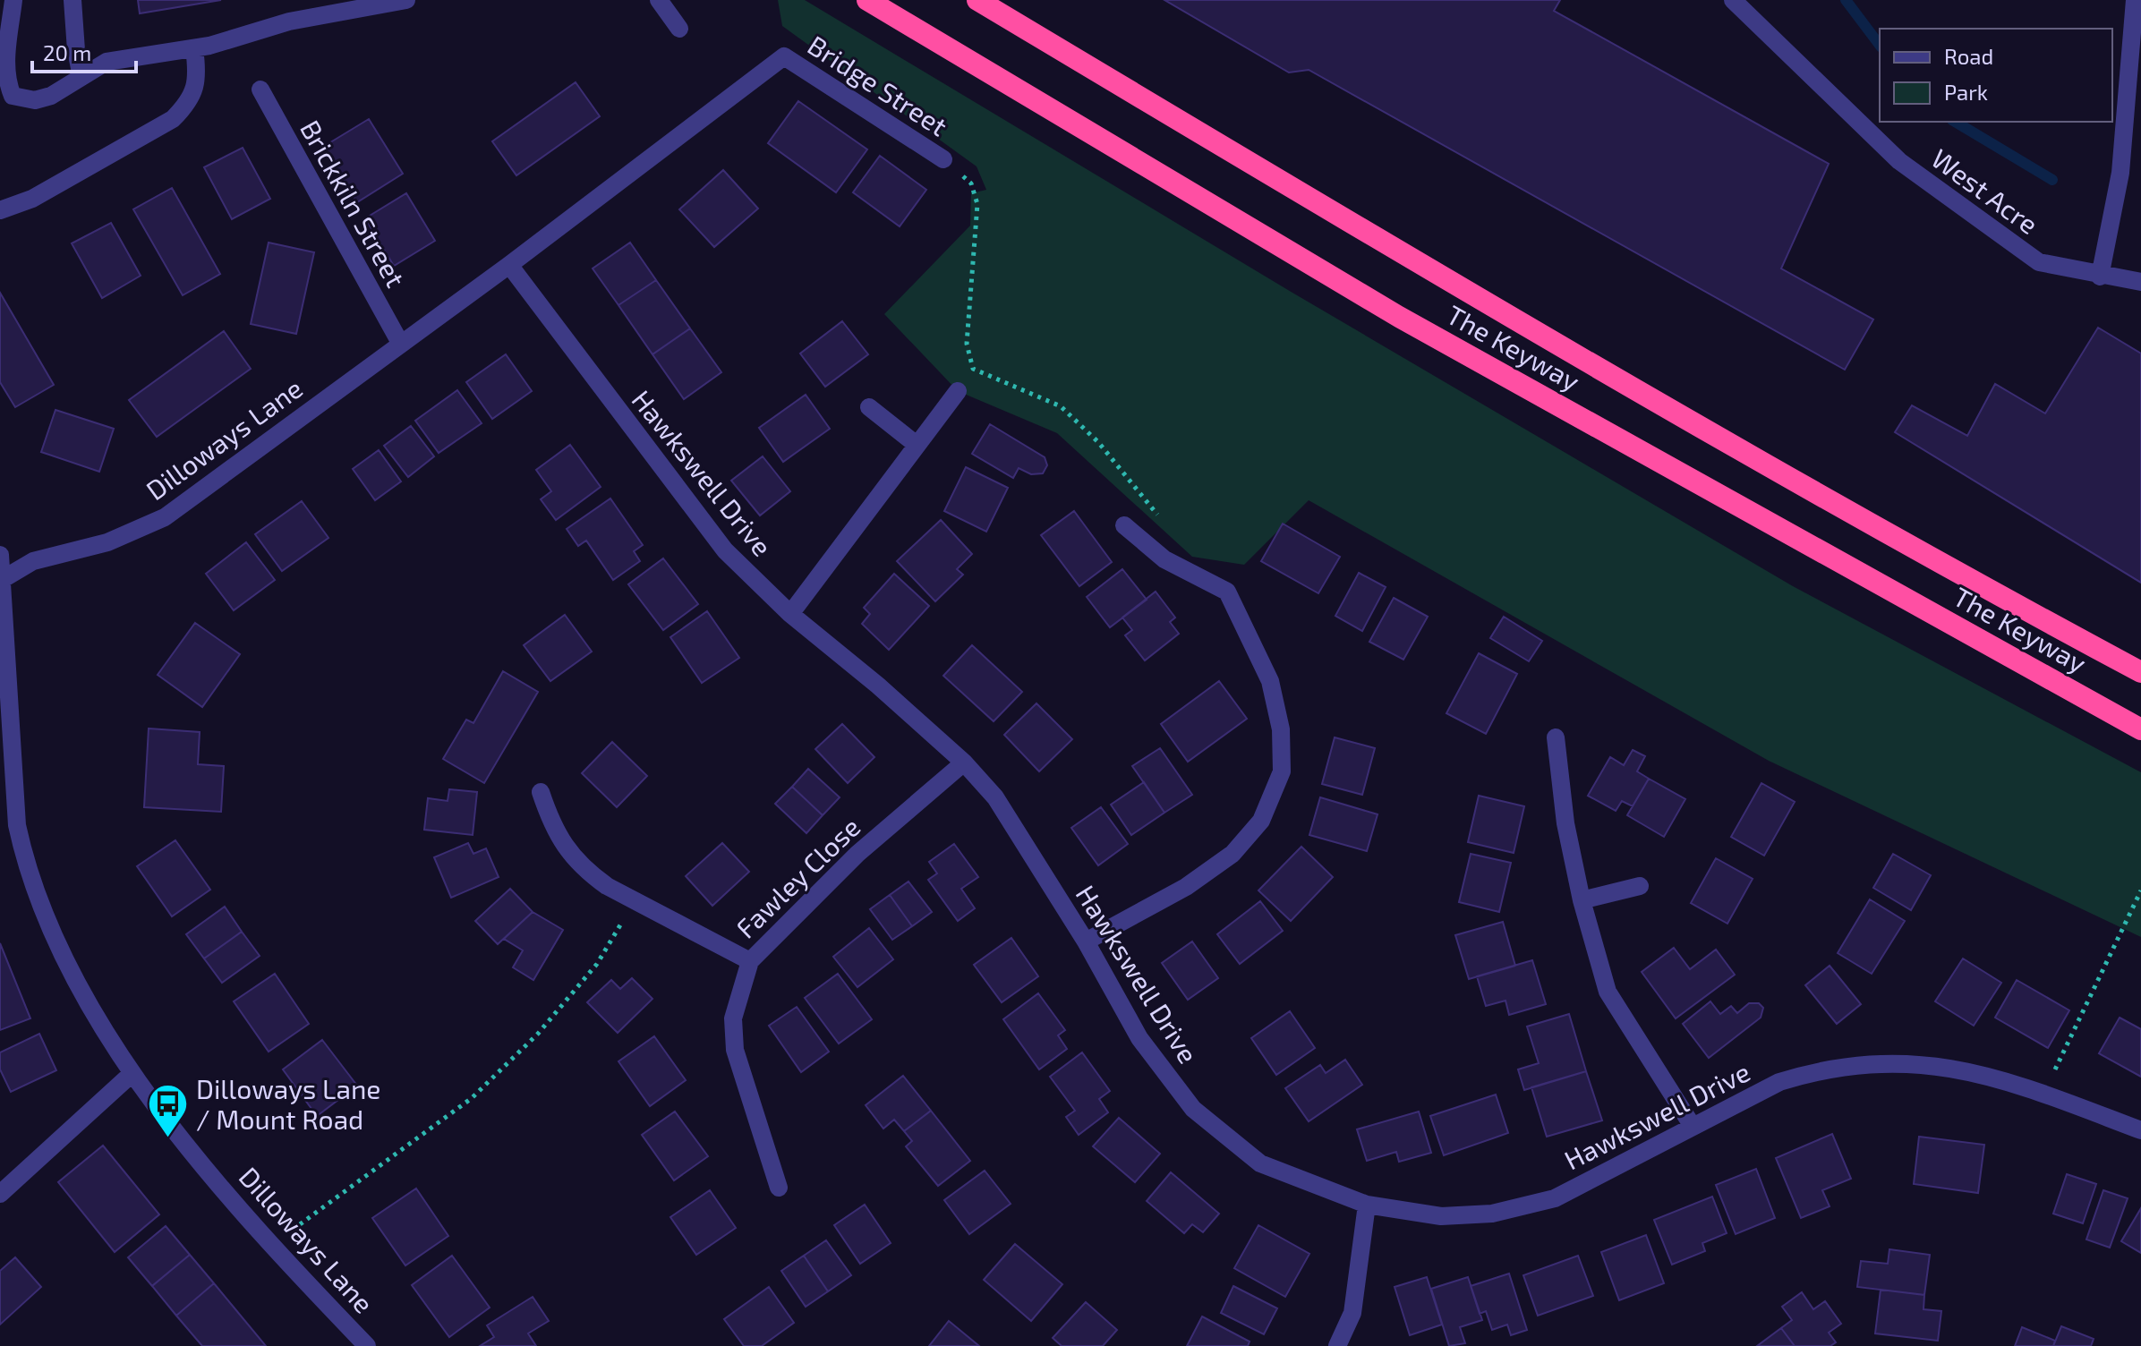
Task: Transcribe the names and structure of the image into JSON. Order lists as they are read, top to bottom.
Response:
{
  "streets": {
    "highway": ["The Keyway"],
    "street": [
      "Bridge Street",
      "West Acre",
      "Brickkiln Street",
      "Dilloways Lane",
      "Hawkswell Drive",
      "Fawley Close"
    ]
  },
  "crossings": [
    ["Bridge Street", "Dilloways Lane"],
    ["Brickkiln Street", "Dilloways Lane"],
    ["Dilloways Lane", "Hawkswell Drive"],
    ["Hawkswell Drive", "Fawley Close"]
  ],
  "places": {
    "bus stop": ["Dilloways Lane / Mount Road"]
  },
  "legend": ["Road", "Park"],
  "scale_bar": "20 m"
}
